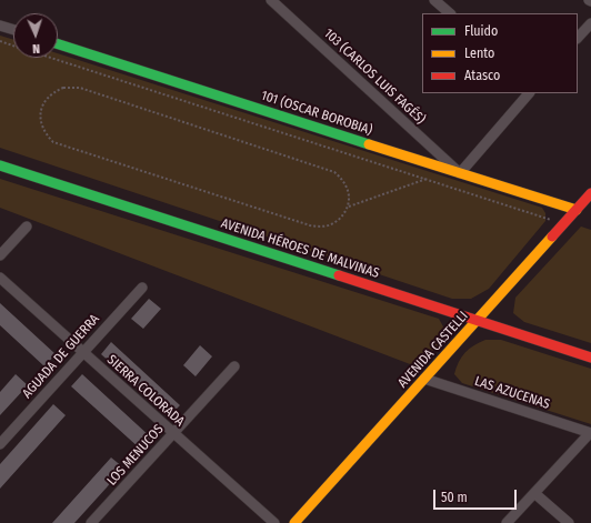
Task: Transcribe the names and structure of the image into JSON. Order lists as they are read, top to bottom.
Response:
{
  "streets": {
    "main road": ["101 (OSCAR BOROBIA)", "AVENIDA HÉROES DE MALVINAS", "AVENIDA CASTELLI"],
    "street": [
      "103 (CARLOS LUIS FAGÉS)",
      "AGUADA DE GUERRA",
      "SIERRA COLORADA",
      "LAS AZUCENAS",
      "LOS MENUCOS"
    ]
  },
  "crossings": [
    ["103 (CARLOS LUIS FAGÉS)", "101 (OSCAR BOROBIA)"],
    ["101 (OSCAR BOROBIA)", "AVENIDA CASTELLI"],
    ["AVENIDA HÉROES DE MALVINAS", "AVENIDA CASTELLI"],
    ["AVENIDA CASTELLI", "LAS AZUCENAS"],
    ["AGUADA DE GUERRA", "SIERRA COLORADA"],
    ["SIERRA COLORADA", "LOS MENUCOS"]
  ],
  "legend": ["Fluido", "Lento", "Atasco"],
  "scale_bar": "50 m",
  "north": "bottom"
}
